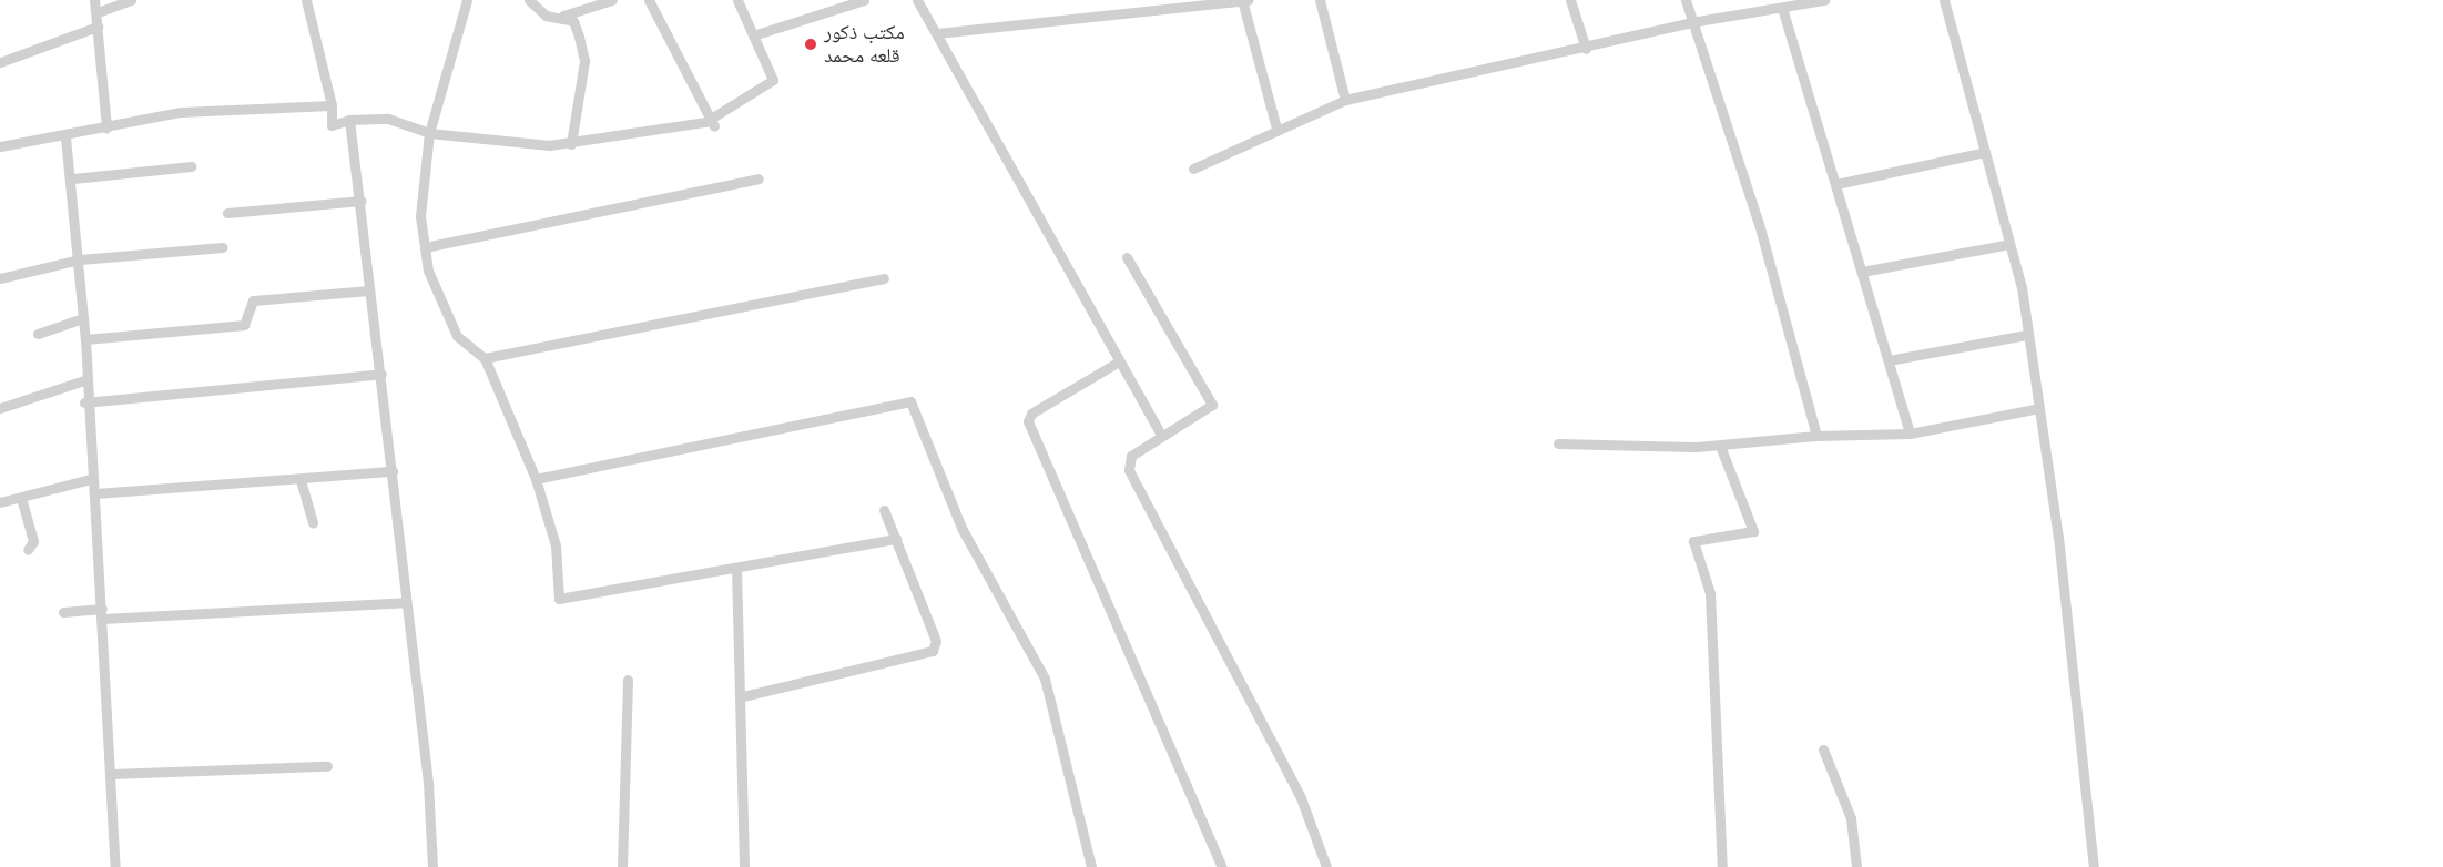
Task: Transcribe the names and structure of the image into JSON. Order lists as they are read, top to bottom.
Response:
{
  "places": ["مکتب ذکور قلعه محمد"]
}
